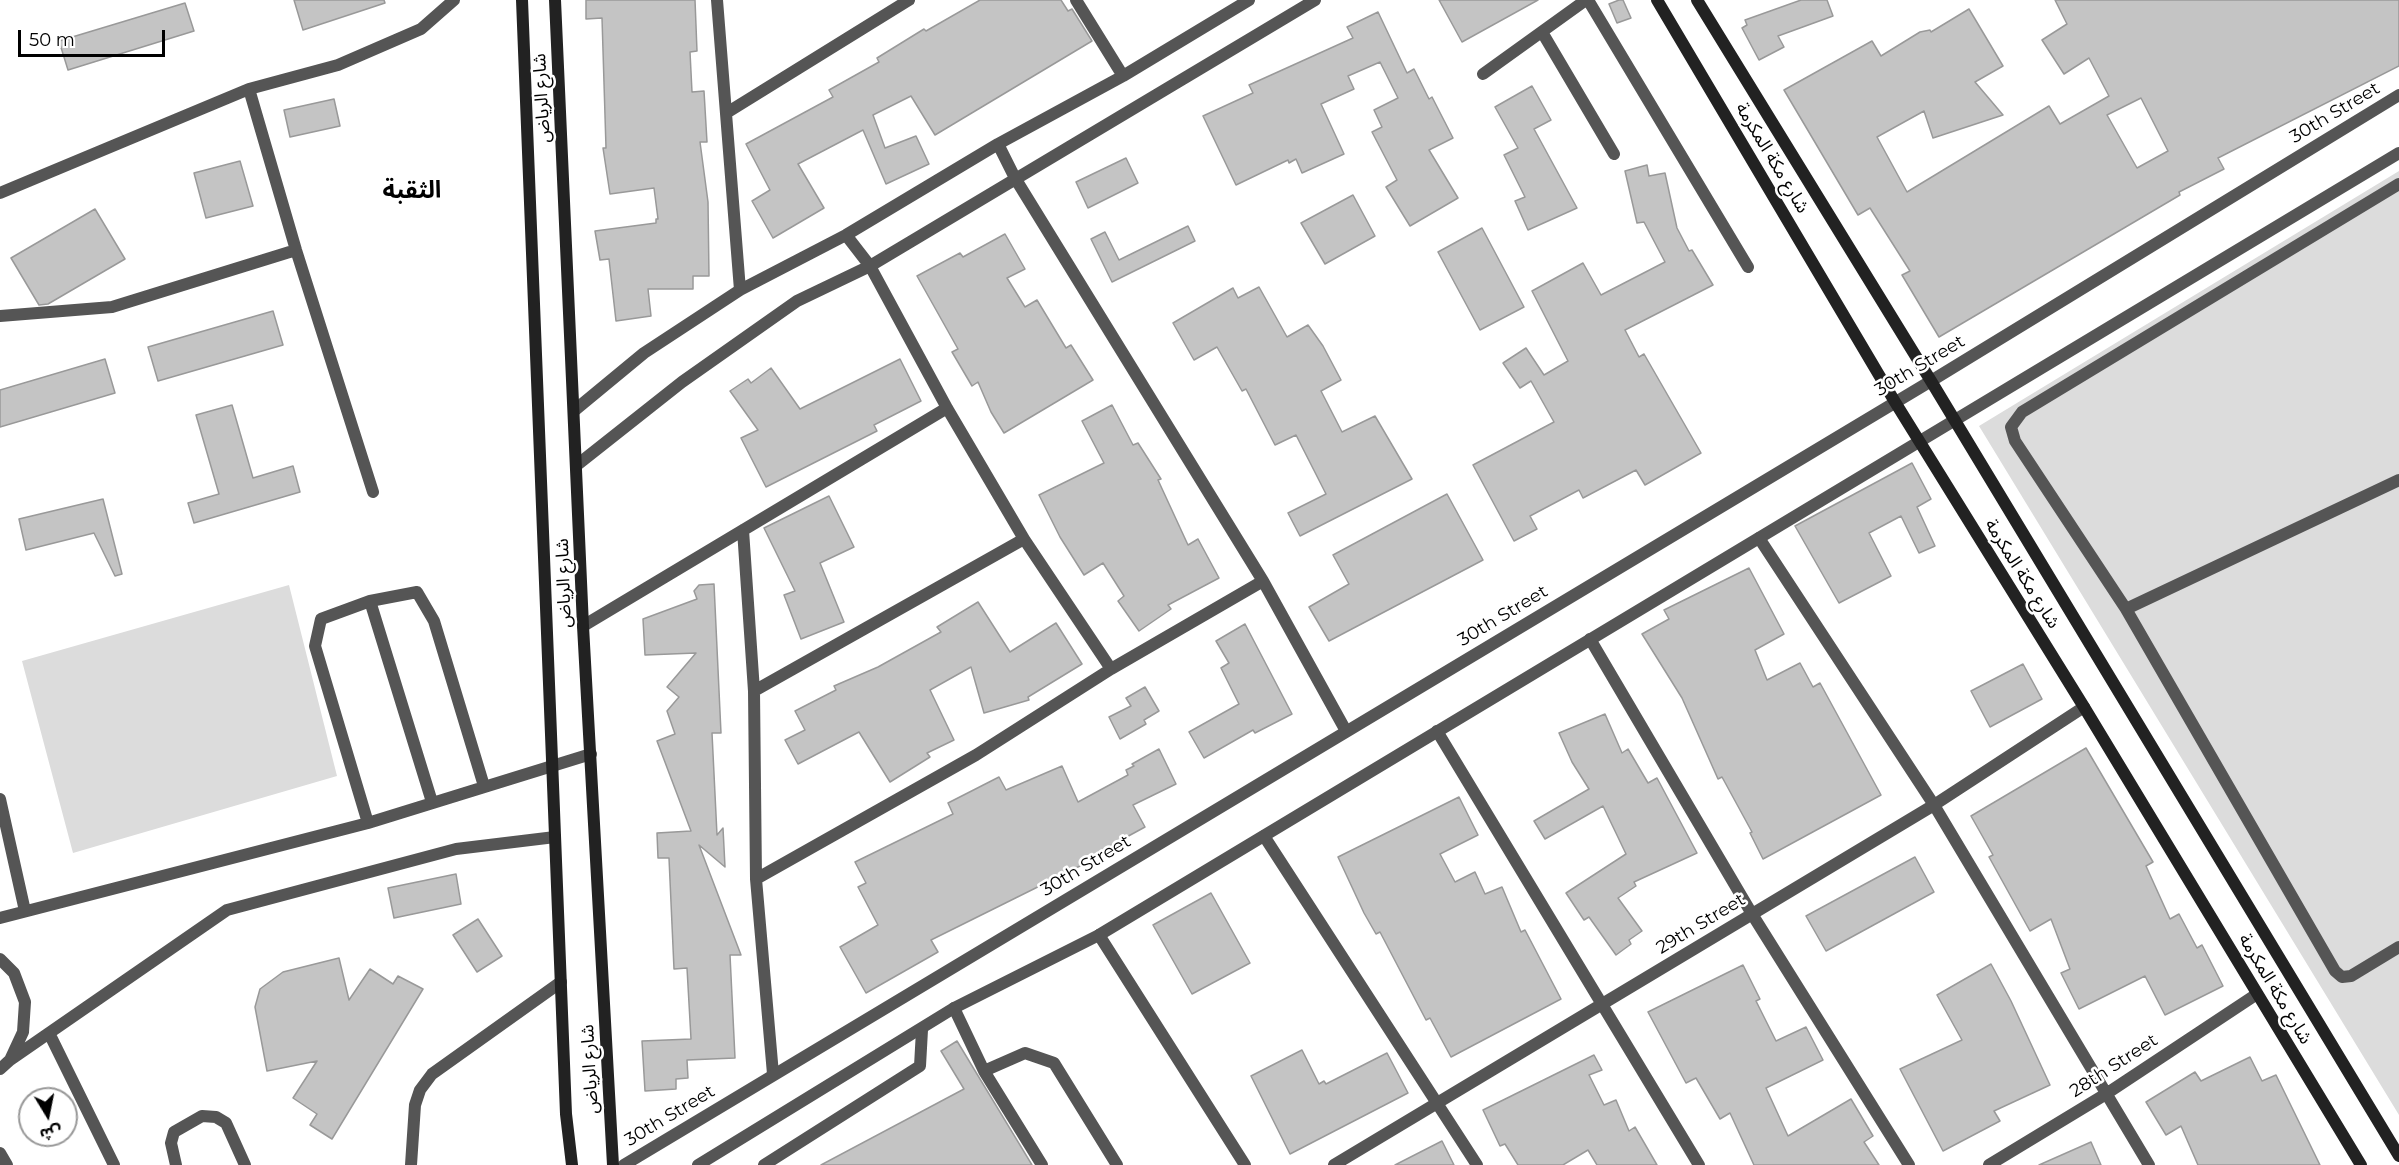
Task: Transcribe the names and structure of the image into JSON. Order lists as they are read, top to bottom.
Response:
{
  "streets": {
    "main road": ["شارع الرياض", "شارع مكة المكرمة"],
    "street": ["30th Street", "29th Street", "28th Street"]
  },
  "crossings": [
    ["30th Street", "شارع مكة المكرمة"],
    ["شارع مكة المكرمة", "29th Street"],
    ["شارع مكة المكرمة", "28th Street"]
  ],
  "districts": ["الثقبة"],
  "scale_bar": "50 m",
  "north": "bottom"
}
